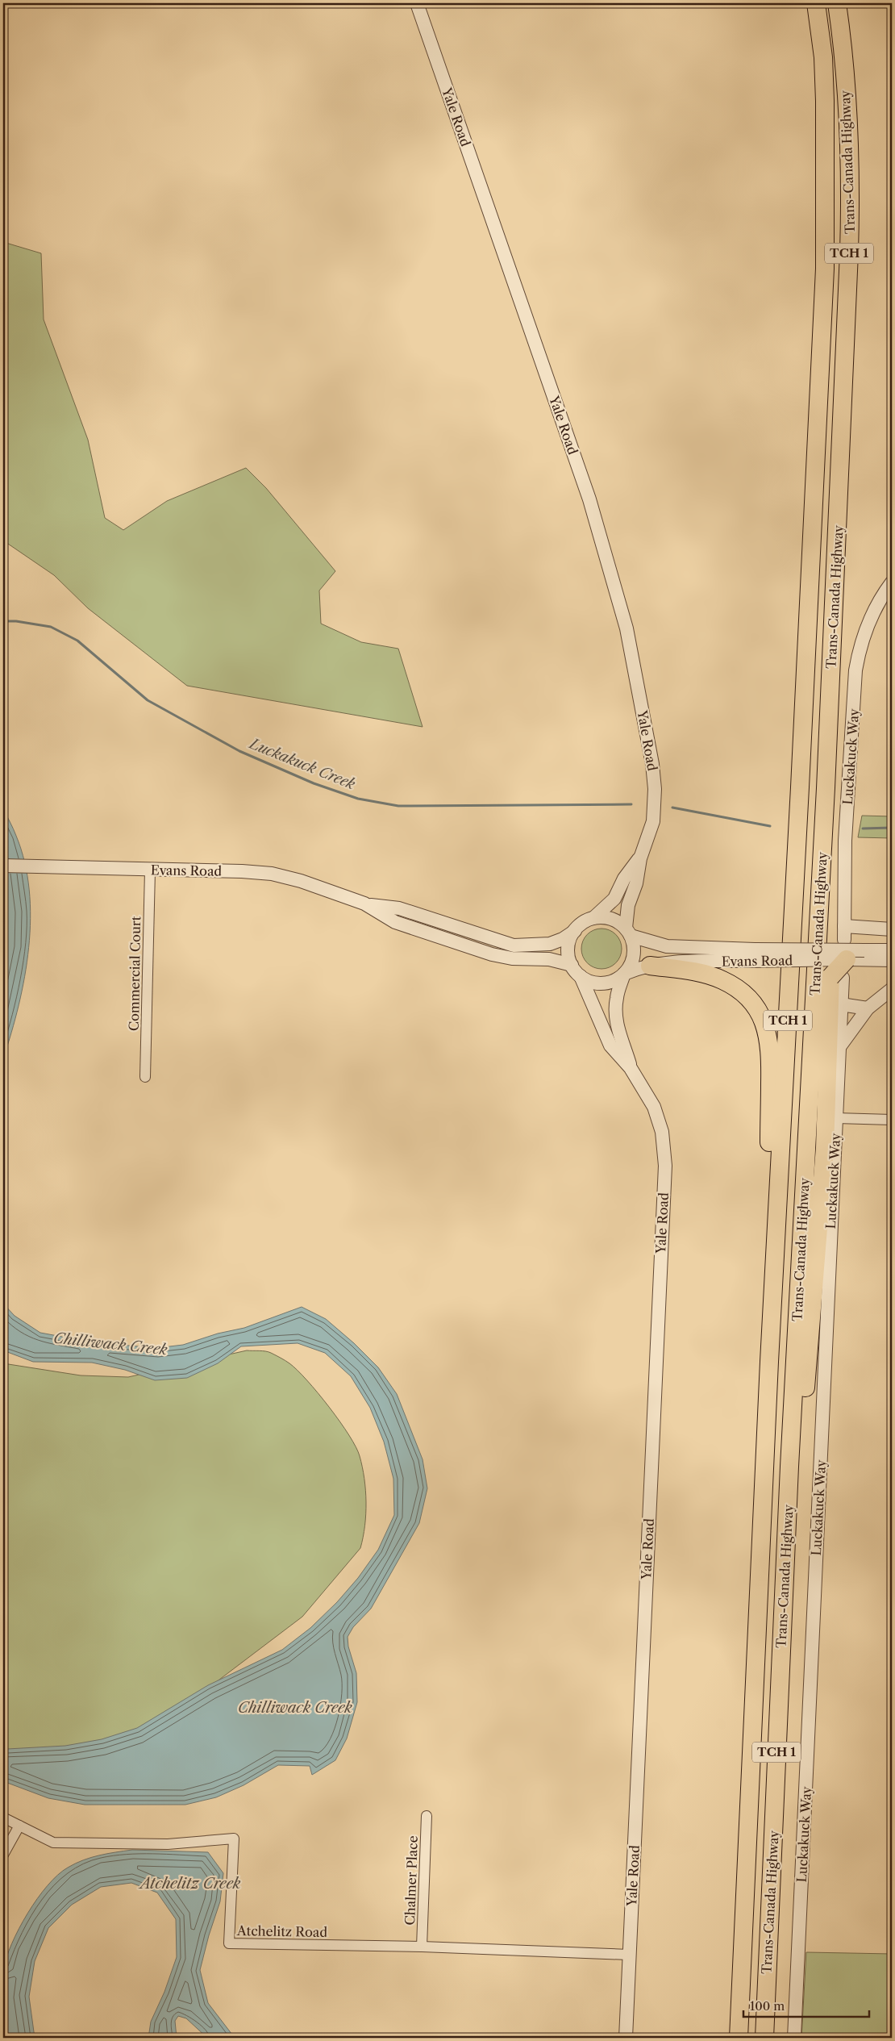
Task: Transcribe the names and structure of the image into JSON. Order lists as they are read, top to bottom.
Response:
{
  "streets": {
    "highway": ["Trans-Canada Highway", "TCH 1"],
    "street": [
      "Yale Road",
      "Luckakuck Way",
      "Evans Road",
      "Commercial Court",
      "Chalmer Place",
      "Atchelitz Road"
    ]
  },
  "crossings": [
    ["Yale Road", "Evans Road"],
    ["Yale Road", "Atchelitz Road"],
    ["Luckakuck Way", "Evans Road"],
    ["Evans Road", "Commercial Court"],
    ["Chalmer Place", "Atchelitz Road"]
  ],
  "water": ["Luckakuck Creek", "Chilliwack Creek", "Atchelitz Creek"],
  "scale_bar": "100 m"
}
